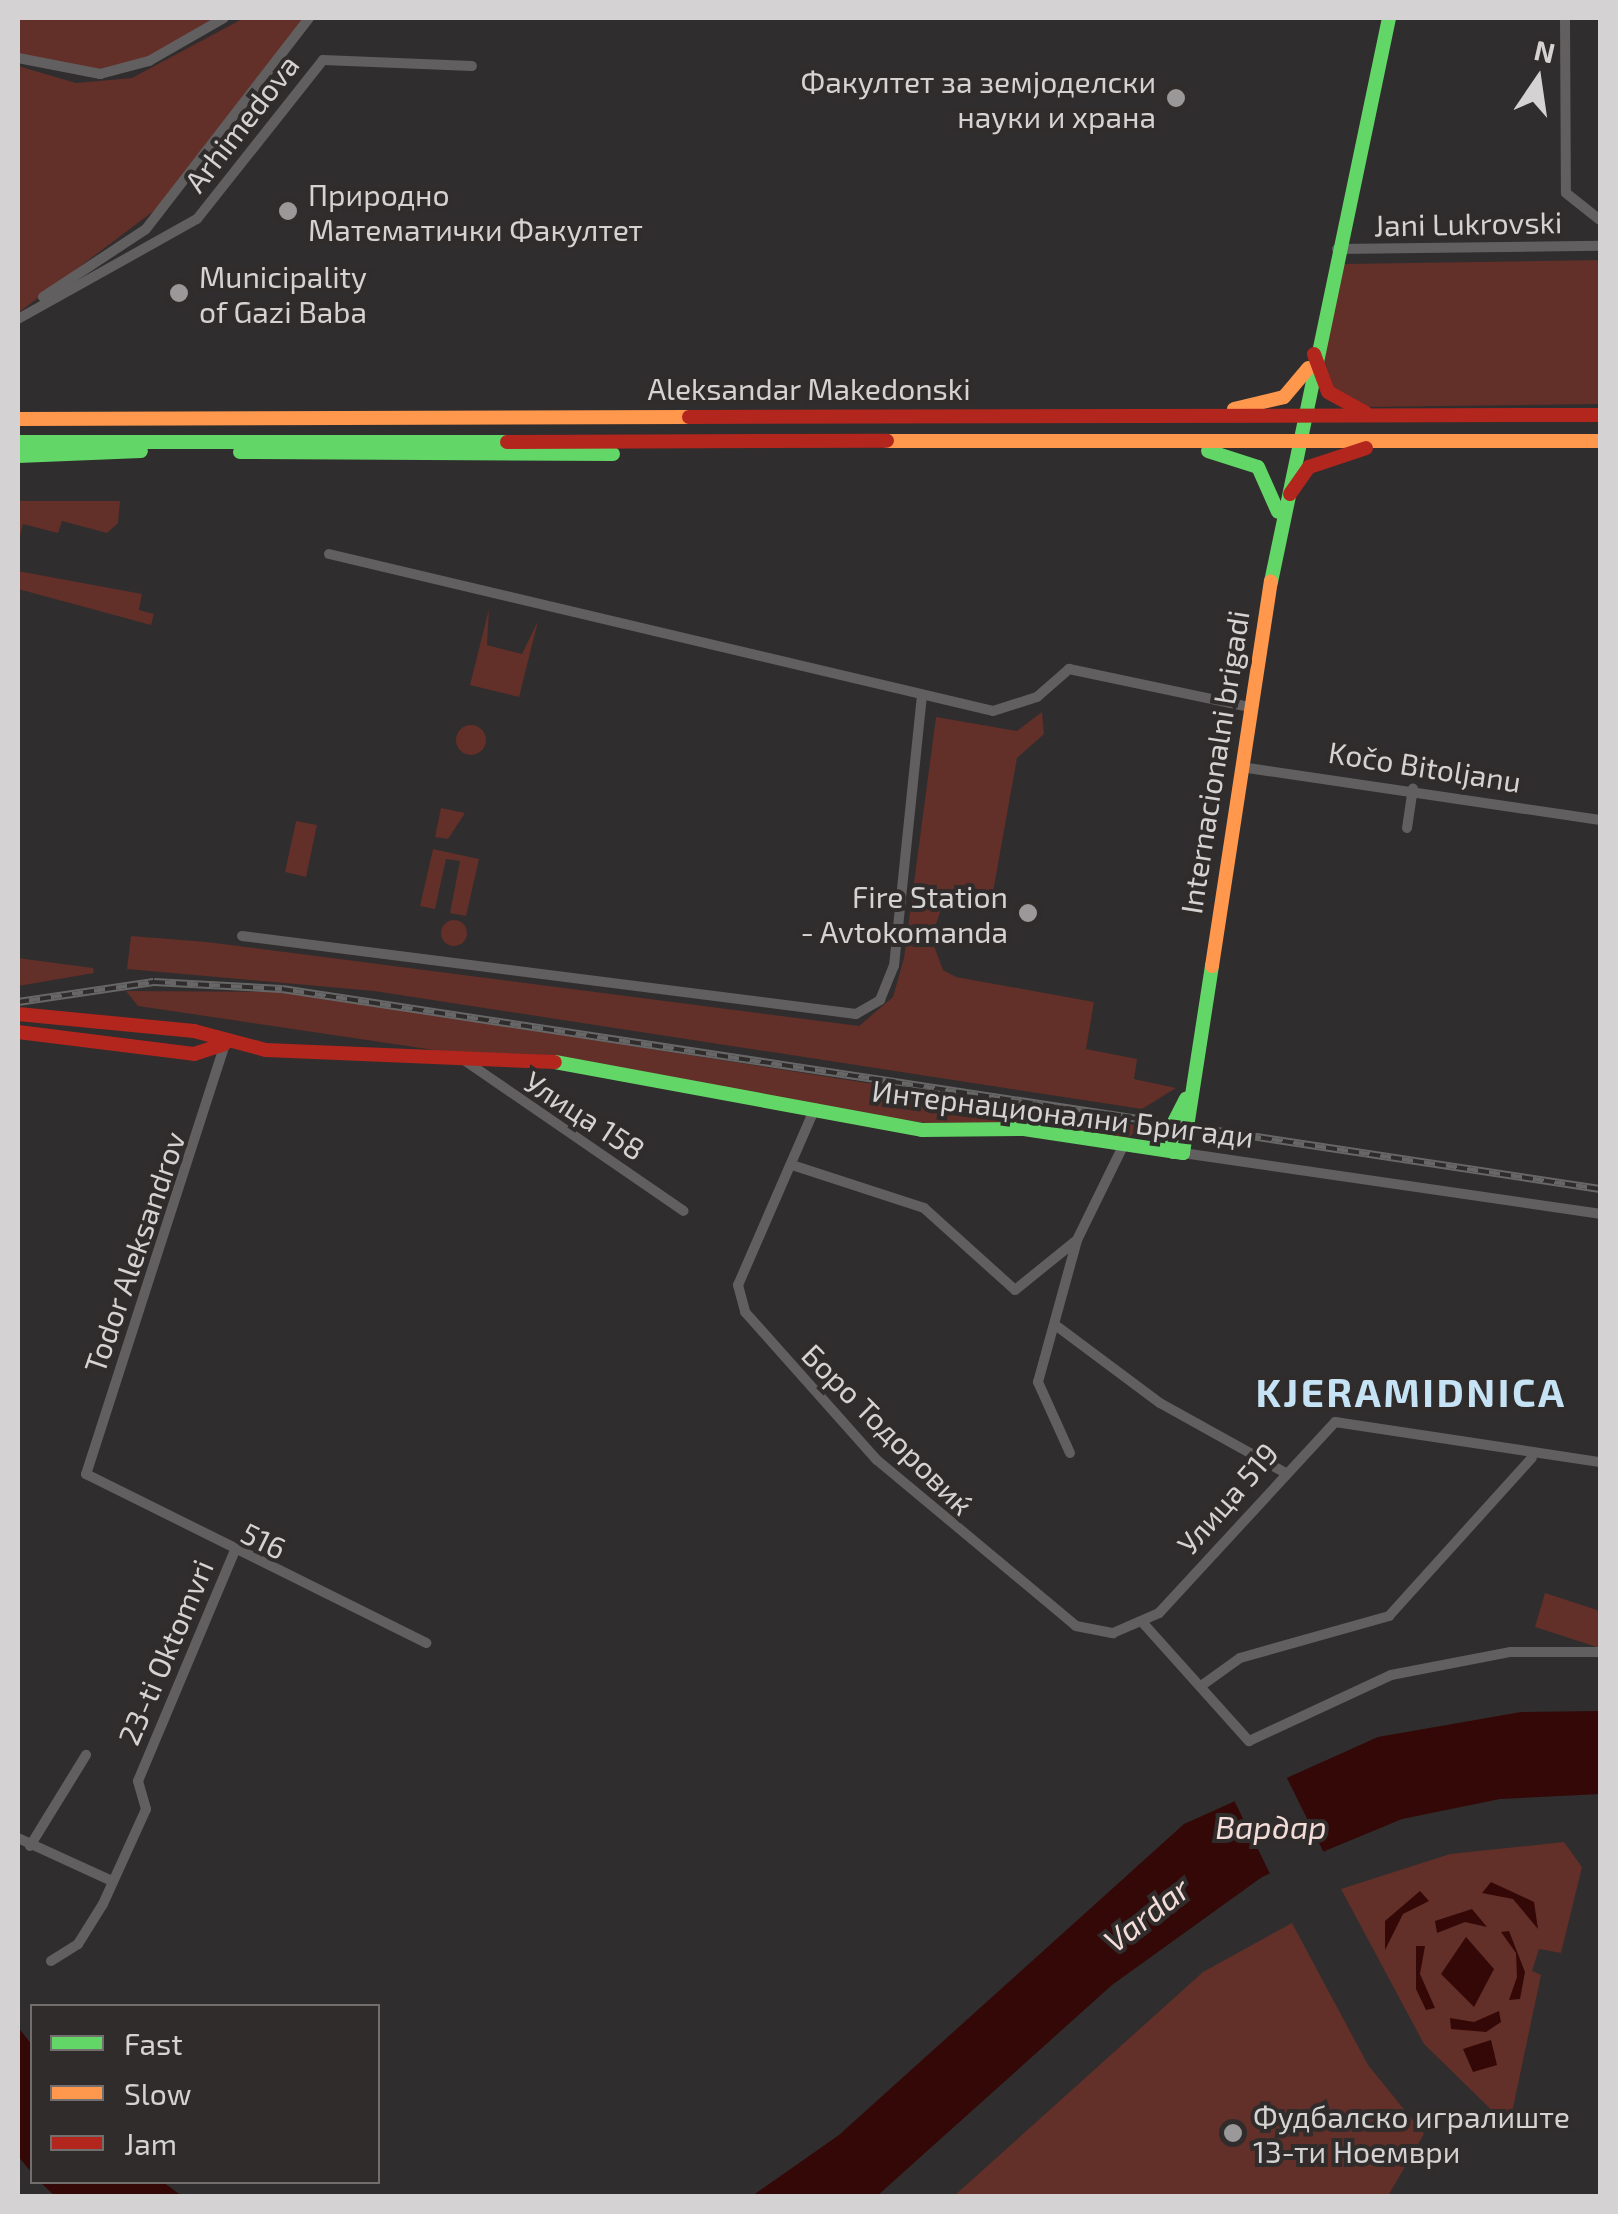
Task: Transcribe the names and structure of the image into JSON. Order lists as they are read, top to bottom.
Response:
{
  "streets": {
    "street": [
      "Arhimedova",
      "Jani Lukrovski",
      "Aleksandar Makedonski",
      "Internacionalni brigadi",
      "Kočo Bitoljanu",
      "Интернационални Бригади",
      "Улица 158",
      "Todor Aleksandrov",
      "Боро Тодоровиќ",
      "Улица 519",
      "516",
      "23-ti Oktomvri"
    ]
  },
  "crossings": [
    ["Jani Lukrovski", "Internacionalni brigadi"],
    ["Aleksandar Makedonski", "Internacionalni brigadi"],
    ["Internacionalni brigadi", "Kočo Bitoljanu"],
    ["Internacionalni brigadi", "Интернационални Бригади"],
    ["Интернационални Бригади", "Улица 158"],
    ["Интернационални Бригади", "Боро Тодоровиќ"],
    ["Todor Aleksandrov", "516"],
    ["Боро Тодоровиќ", "Улица 519"],
    ["516", "23-ti Oktomvri"]
  ],
  "districts": ["KJERAMIDNICA"],
  "water": ["Вардар", "Vardar"],
  "places": [
    "Факултет за земјоделски науки и храна",
    "Природно Математички Факултет",
    "Municipality of Gazi Baba",
    "Fire Station - Avtokomanda",
    "Фудбалско игралиште 13-ти Ноември"
  ],
  "legend": ["Fast", "Slow", "Jam"],
  "north": "top"
}
